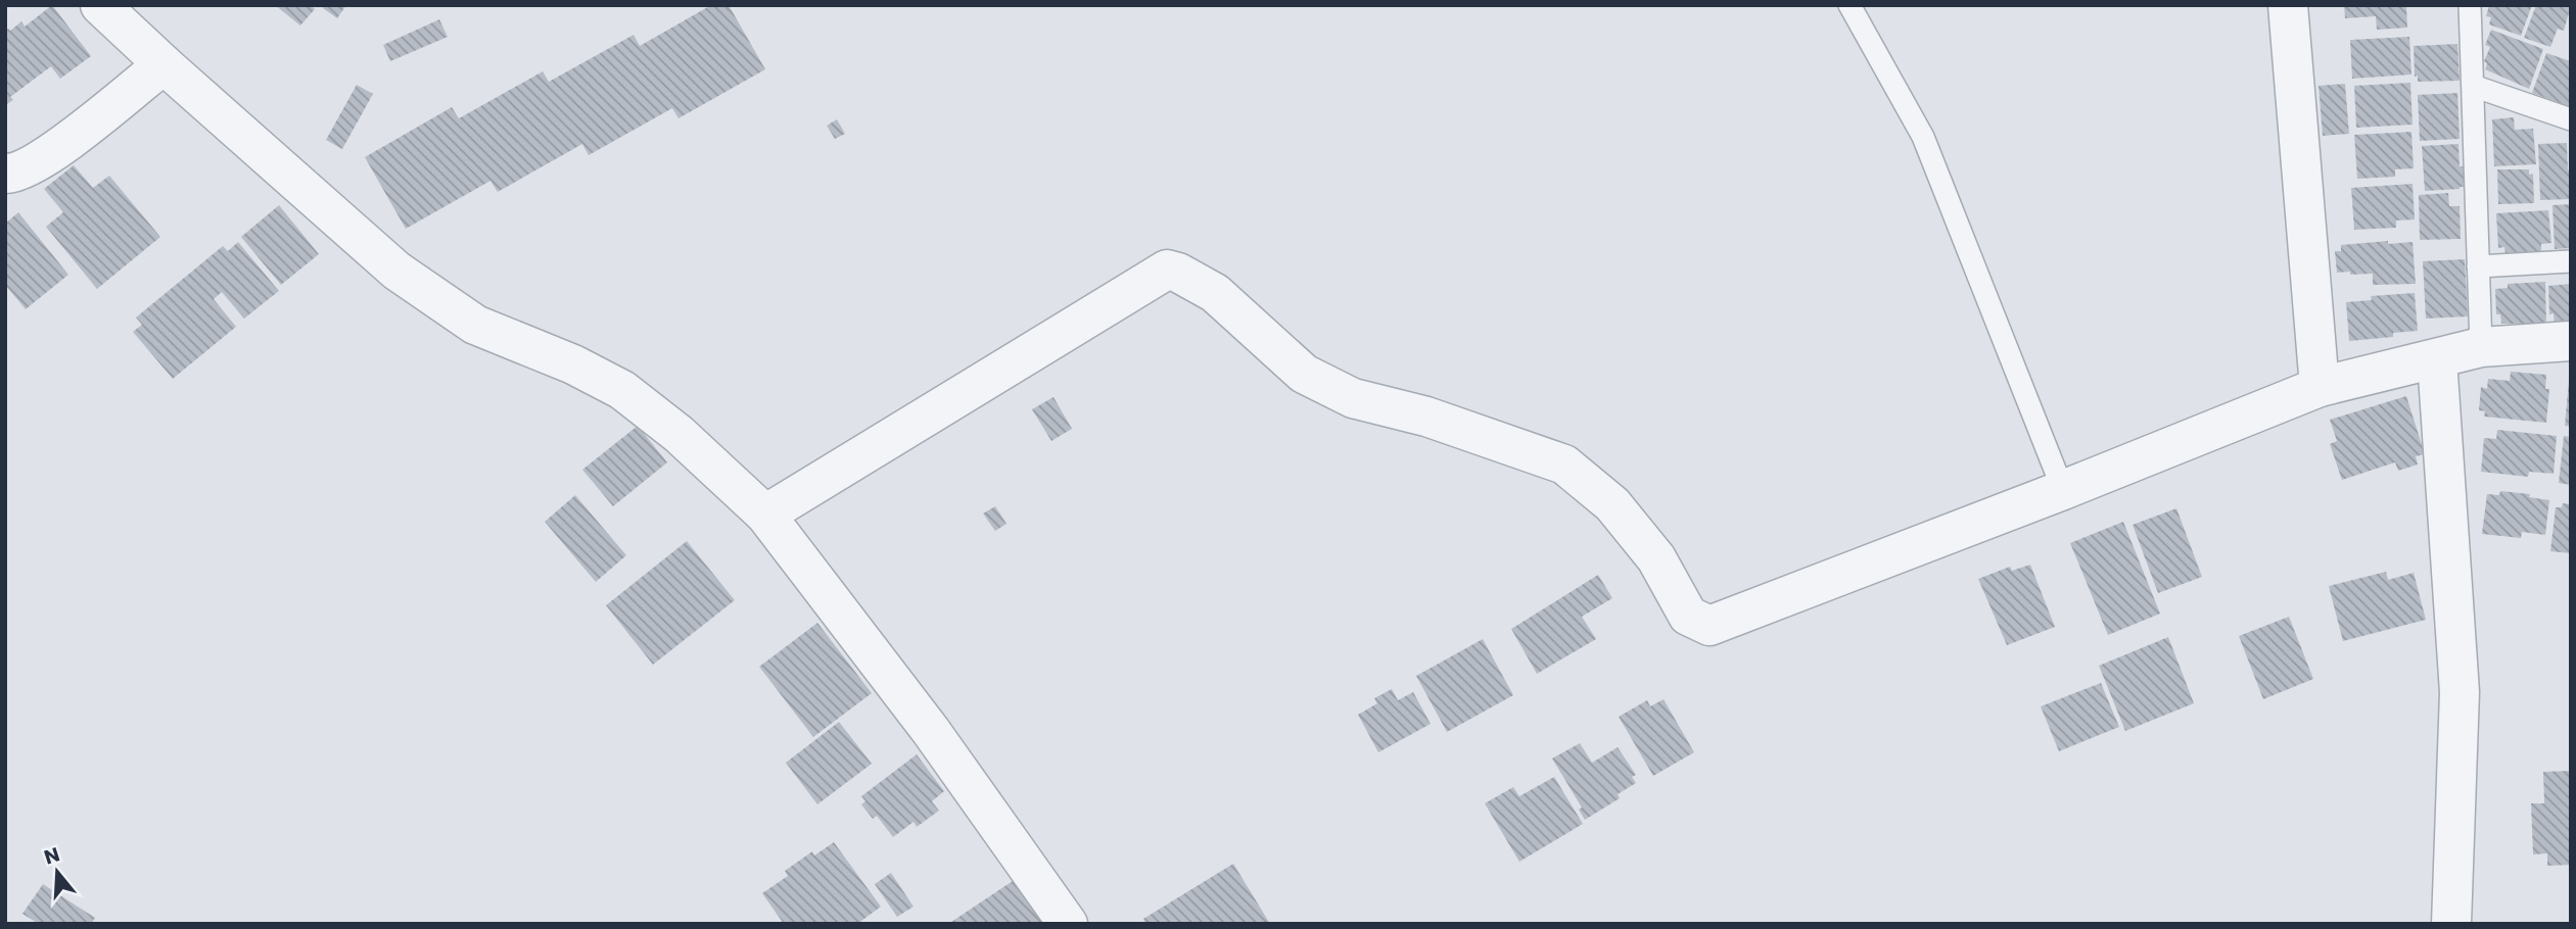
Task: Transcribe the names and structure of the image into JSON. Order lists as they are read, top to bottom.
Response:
{
  "north": "top"
}
